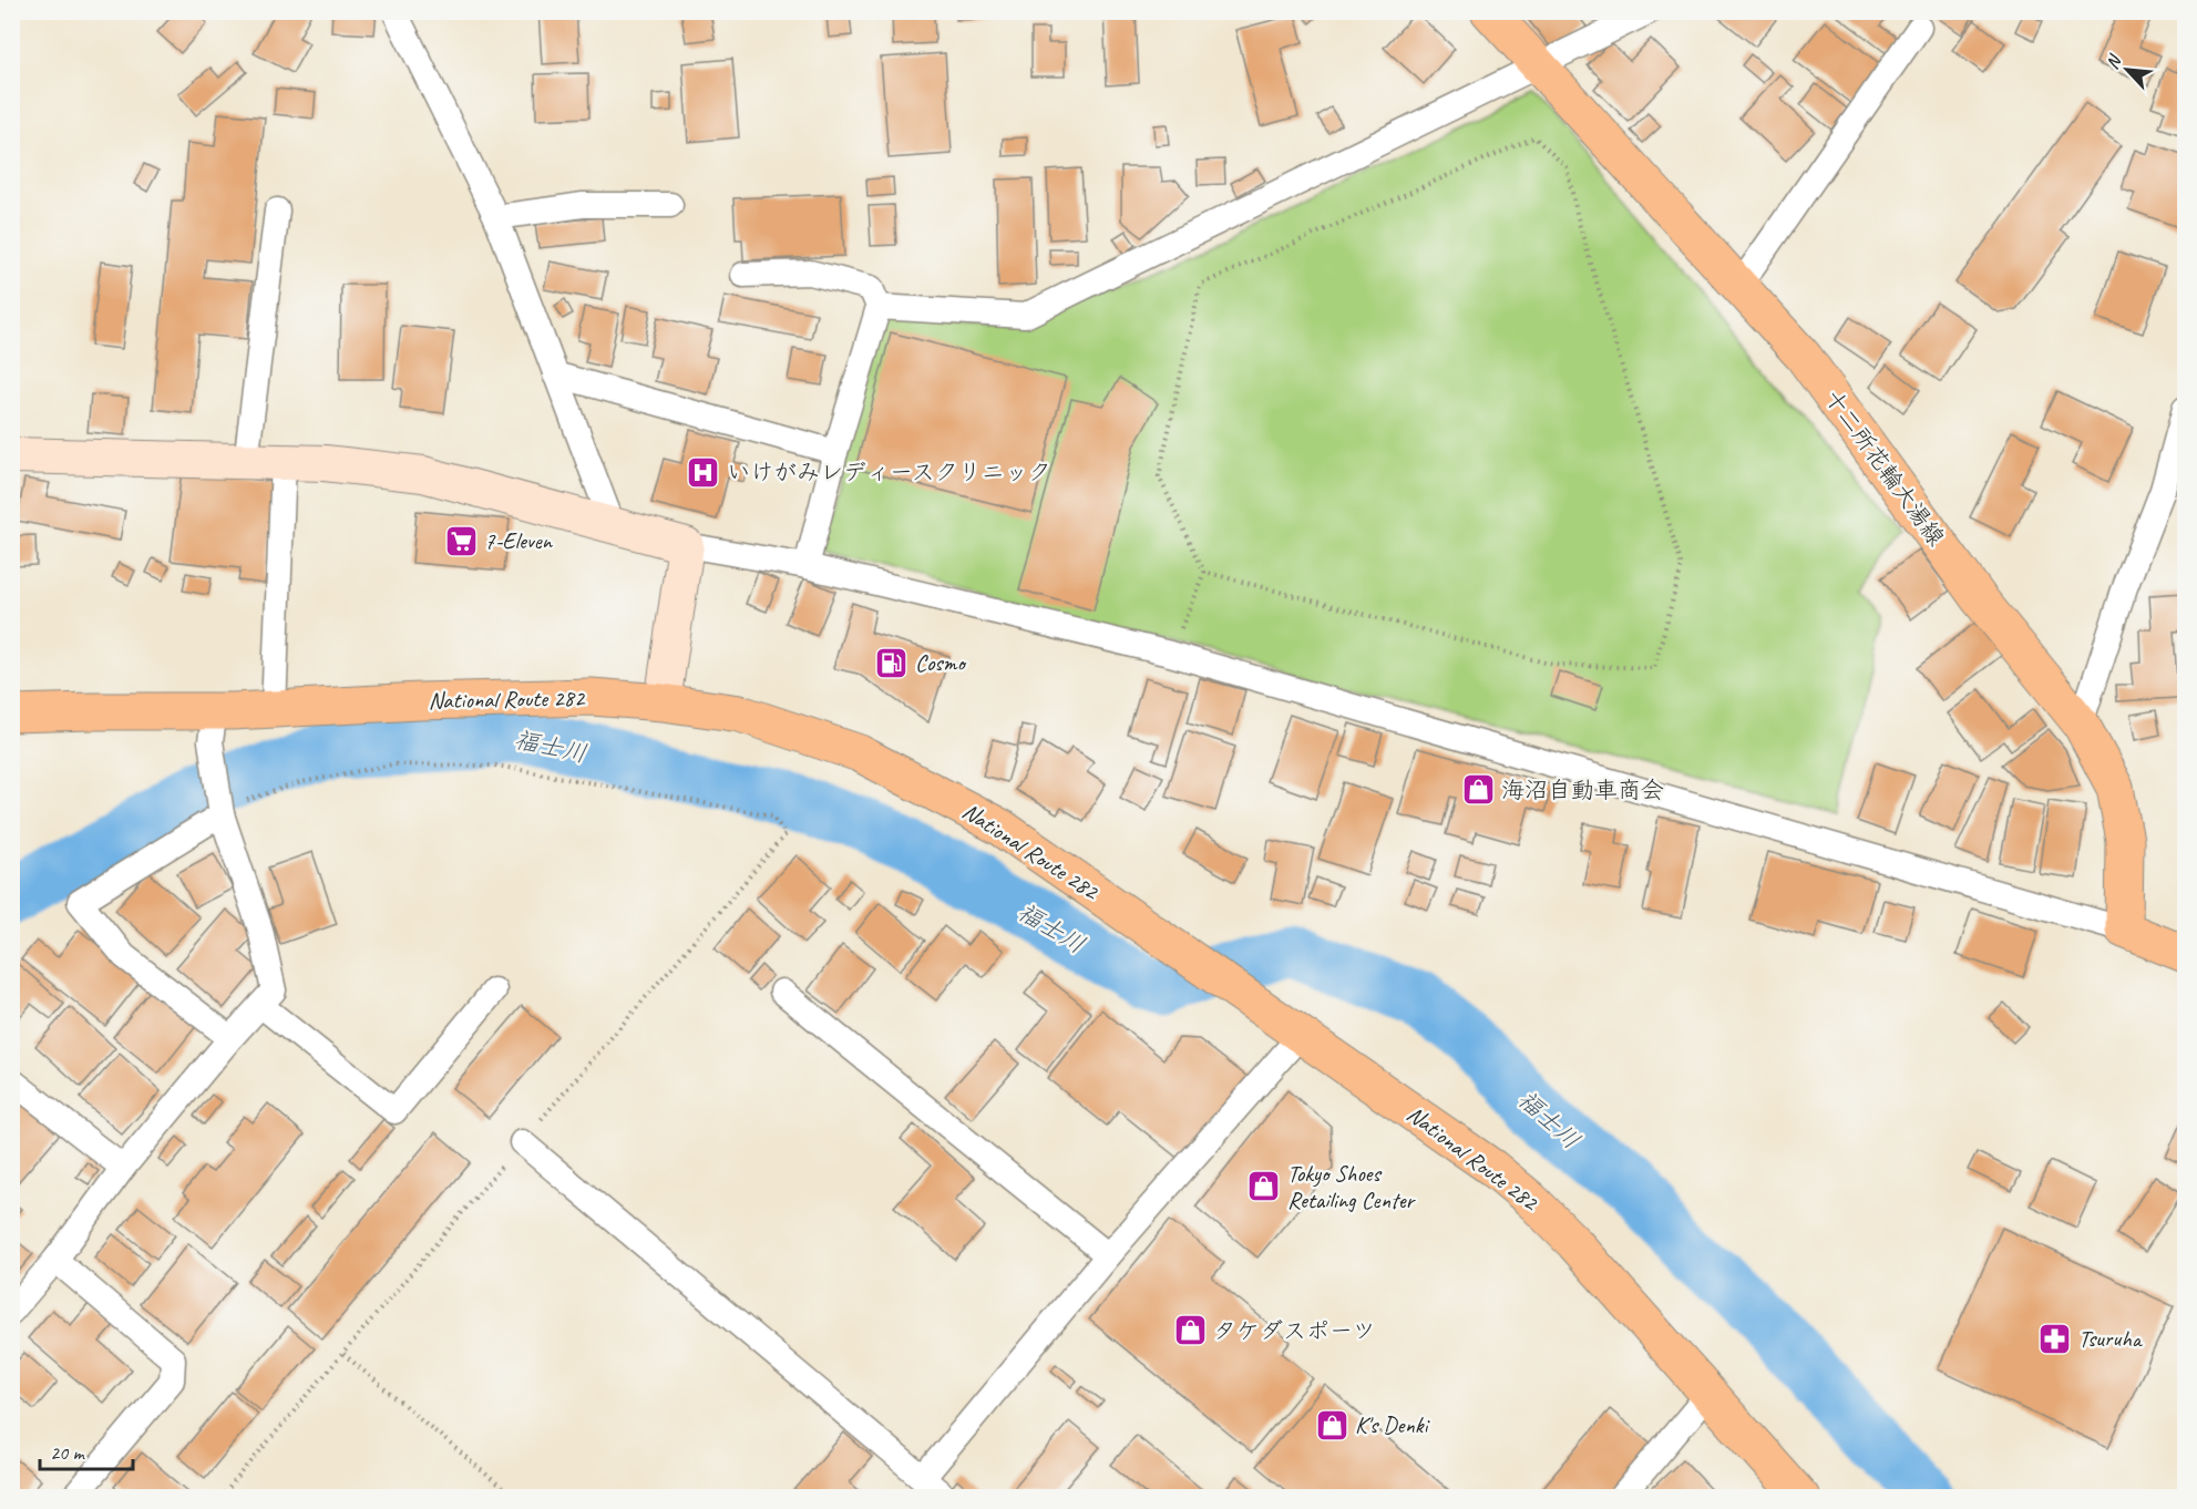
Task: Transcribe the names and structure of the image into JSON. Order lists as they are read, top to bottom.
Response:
{
  "streets": {
    "main road": ["十二所花輪大湯線", "National Route 282"]
  },
  "water": ["福士川"],
  "places": {
    "hospital": ["いけがみレディースクリニック"],
    "supermarket": ["7-Eleven"],
    "fuel station": ["Cosmo"],
    "shop": [
      "海沼自動車商会",
      "Tokyo Shoes Retailing Center",
      "タケダスポーツ",
      "K's Denki"
    ],
    "pharmacy": ["Tsuruha"]
  },
  "scale_bar": "20 m",
  "north": "top left"
}
